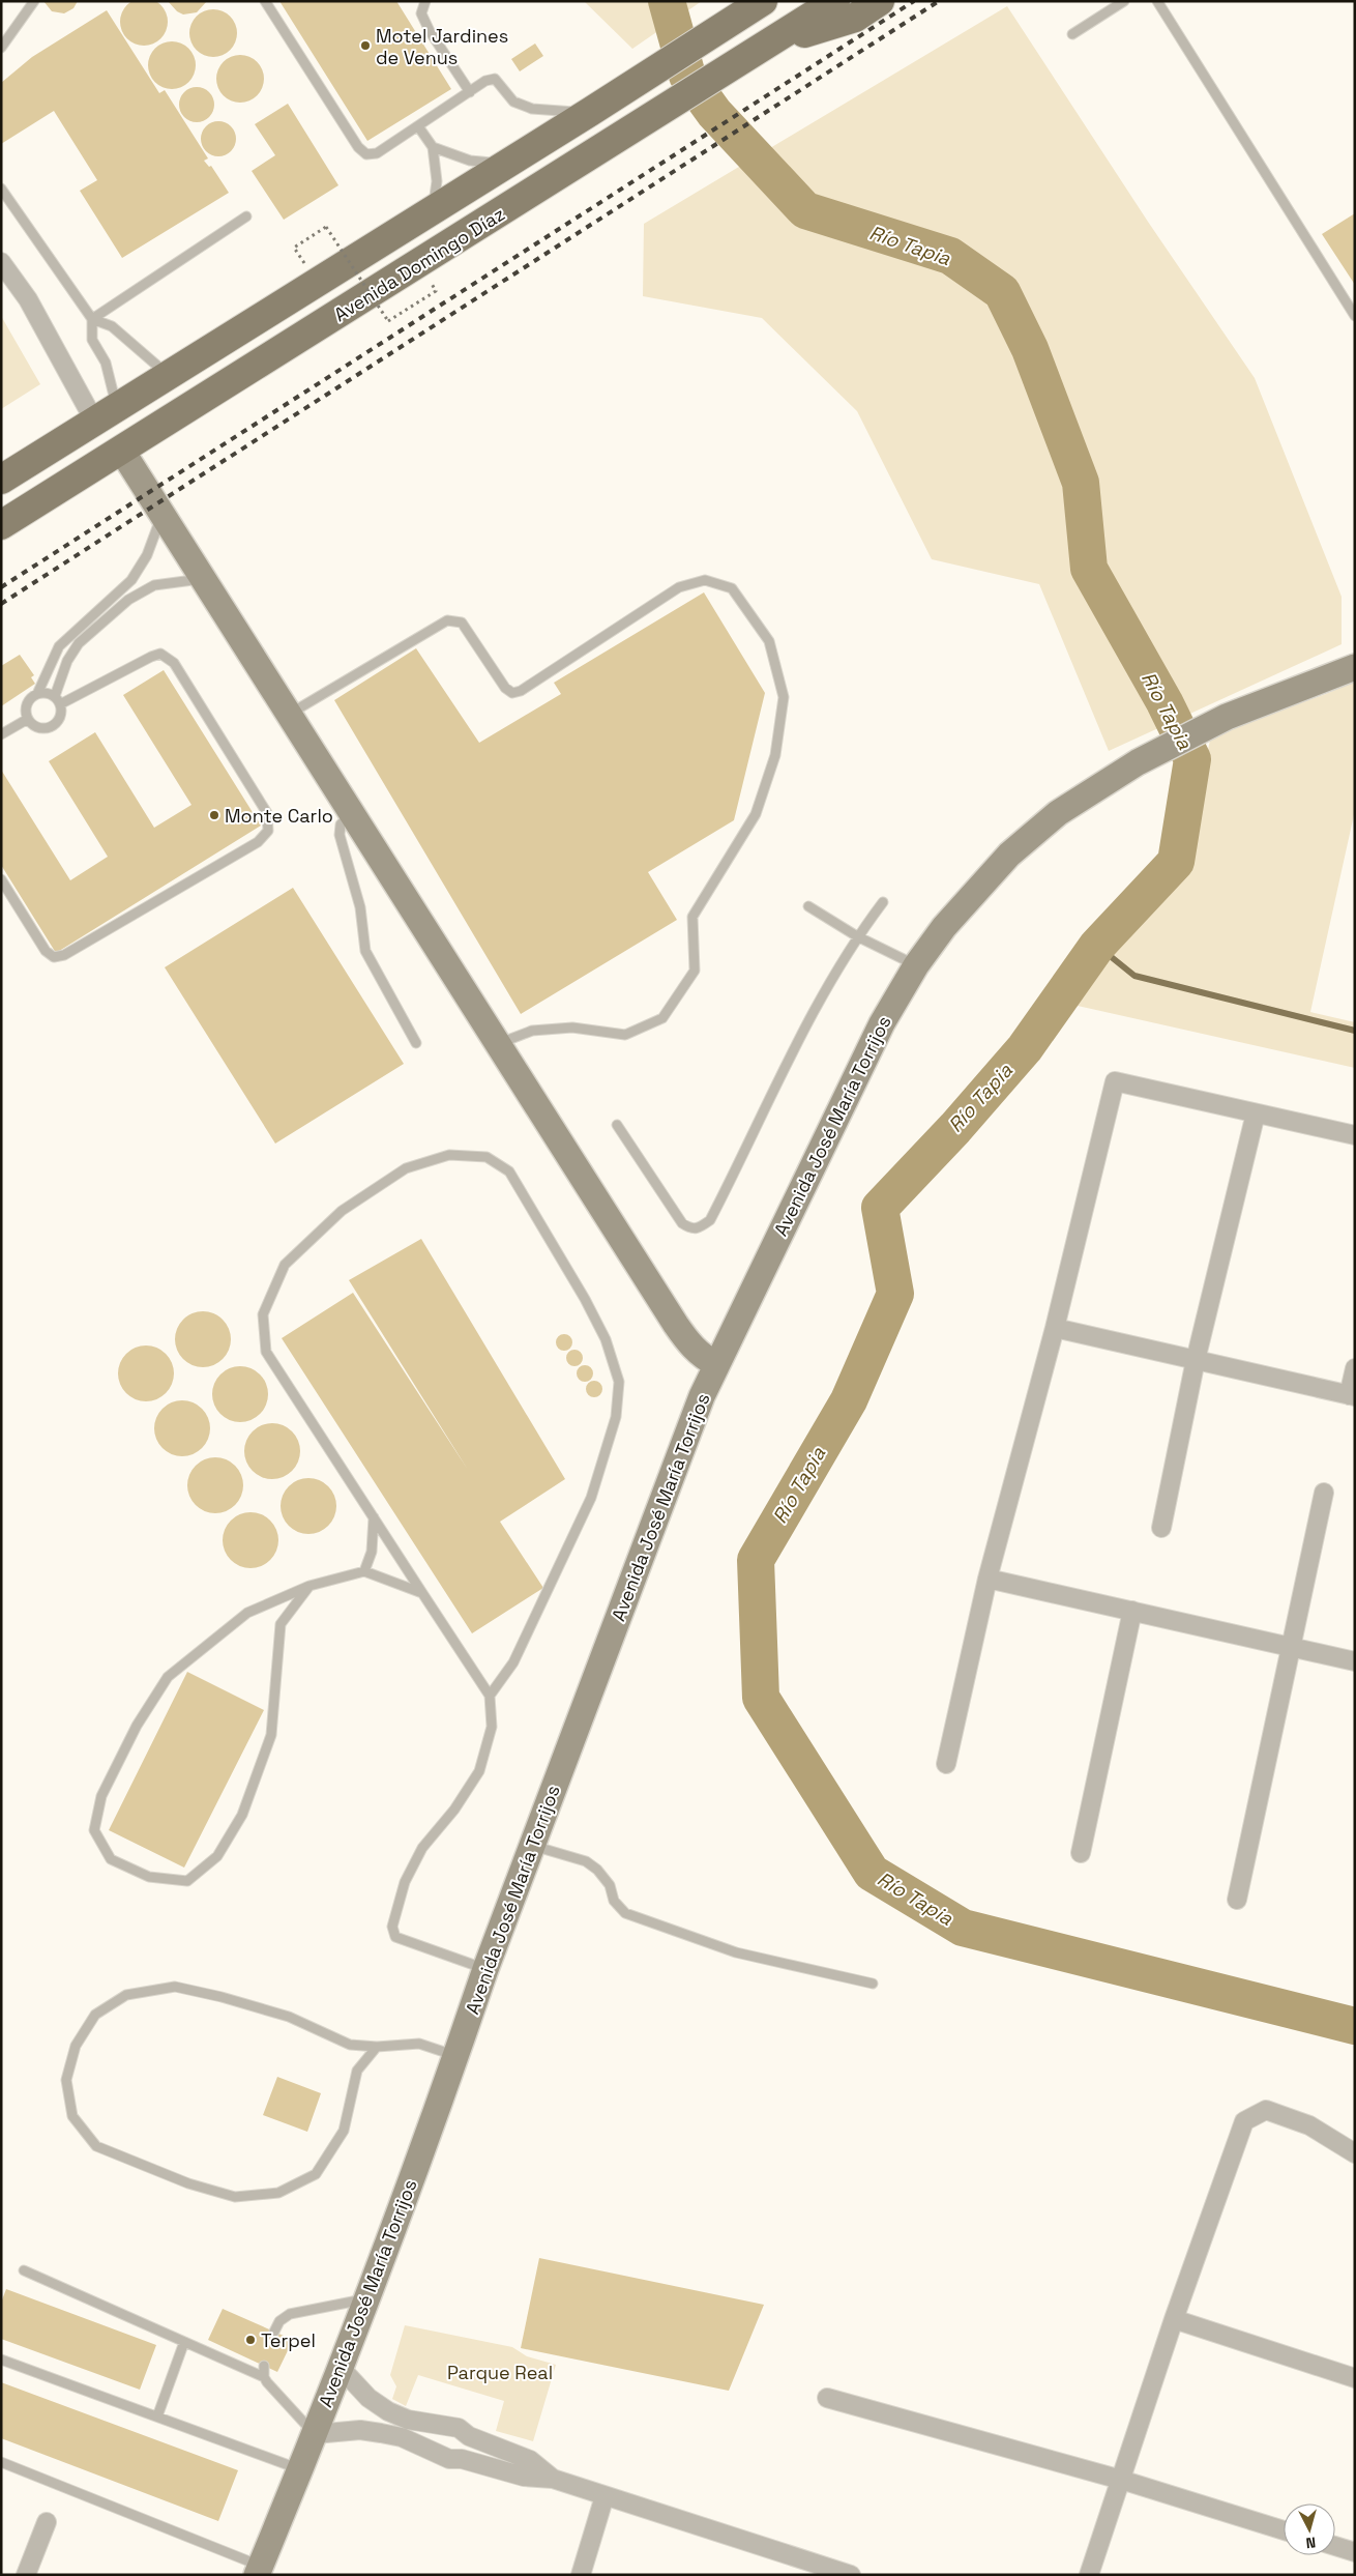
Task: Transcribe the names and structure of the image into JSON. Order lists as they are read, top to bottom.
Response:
{
  "streets": {
    "main road": ["Avenida Domingo Díaz", "Avenida José María Torrijos"]
  },
  "water": ["Río Tapia"],
  "parks": ["Parque Real"],
  "places": ["Motel Jardines de Venus", "Monte Carlo", "Terpel"],
  "north": "bottom"
}
